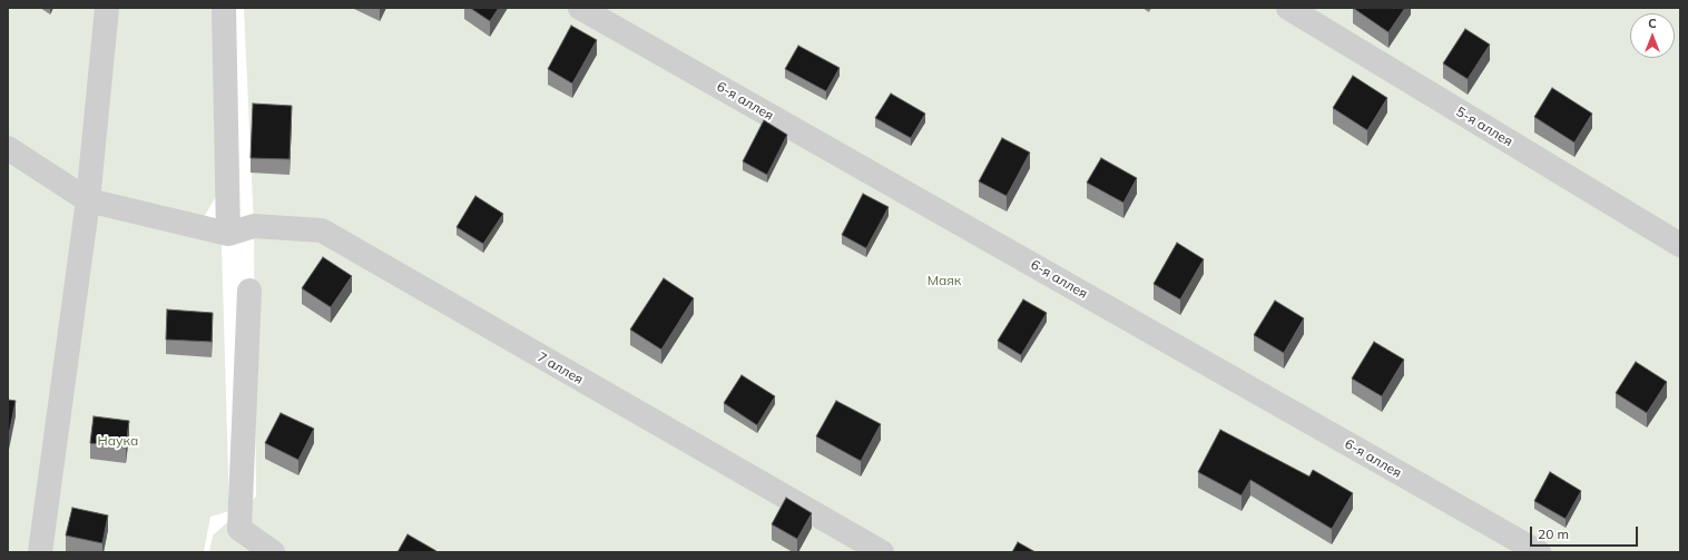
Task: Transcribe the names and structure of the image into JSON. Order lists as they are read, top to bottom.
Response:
{
  "streets": {
    "street": ["6-я аллея", "5-я аллея", "7 аллея"]
  },
  "parks": ["Маяк", "Наука"],
  "scale_bar": "20 m",
  "north": "top"
}
